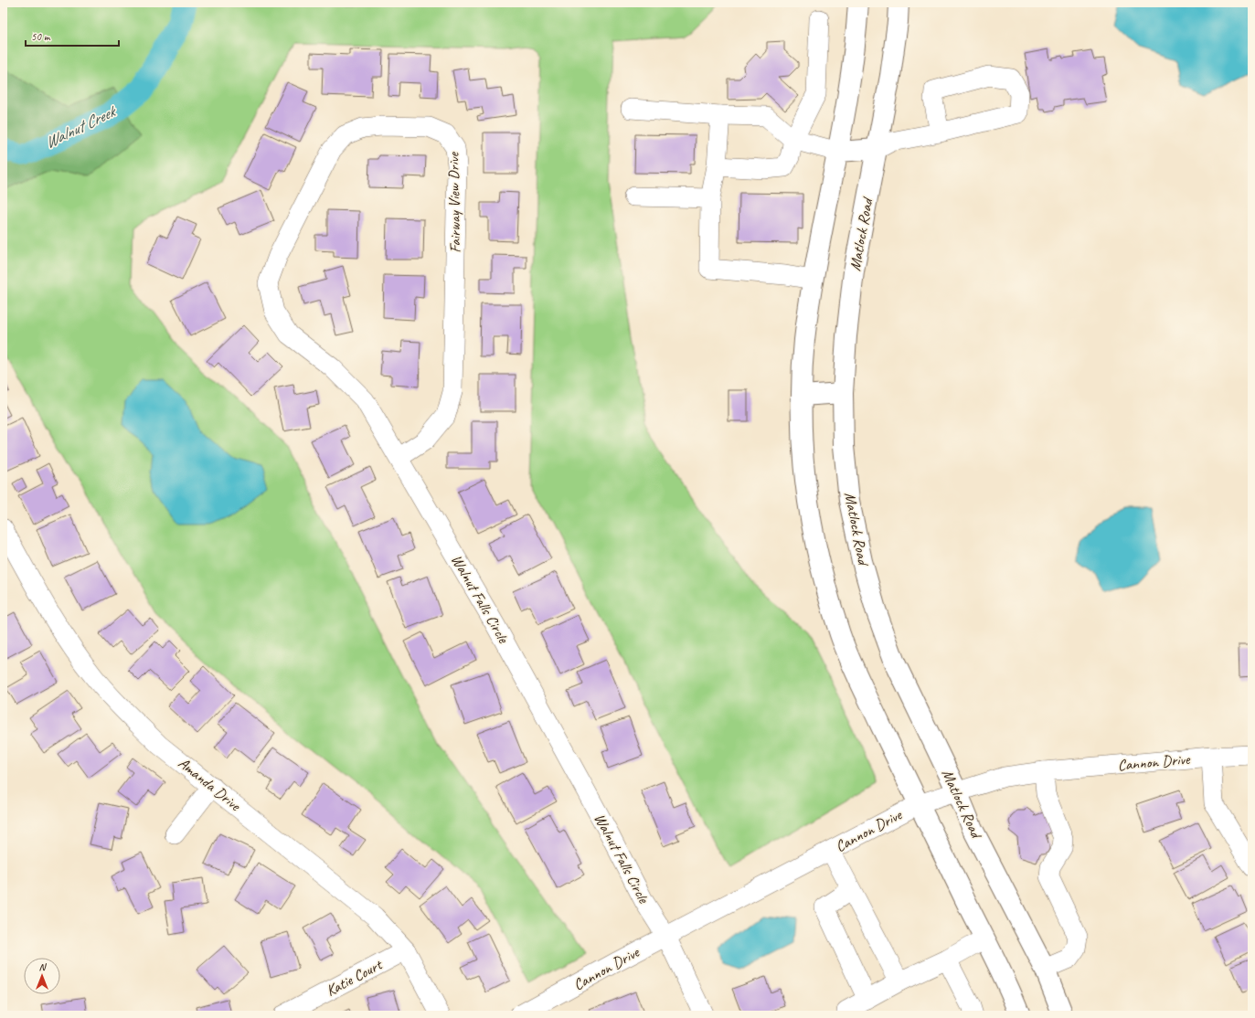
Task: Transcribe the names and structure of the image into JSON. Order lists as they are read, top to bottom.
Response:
{
  "streets": {
    "main road": ["Matlock Road"],
    "street": [
      "Fairway View Drive",
      "Walnut Falls Circle",
      "Cannon Drive",
      "Amanda Drive",
      "Katie Court"
    ]
  },
  "crossings": [
    ["Fairway View Drive", "Walnut Falls Circle"],
    ["Matlock Road", "Cannon Drive"],
    ["Walnut Falls Circle", "Cannon Drive"],
    ["Amanda Drive", "Katie Court"]
  ],
  "water": ["Walnut Creek"],
  "scale_bar": "50 m",
  "north": "top"
}
